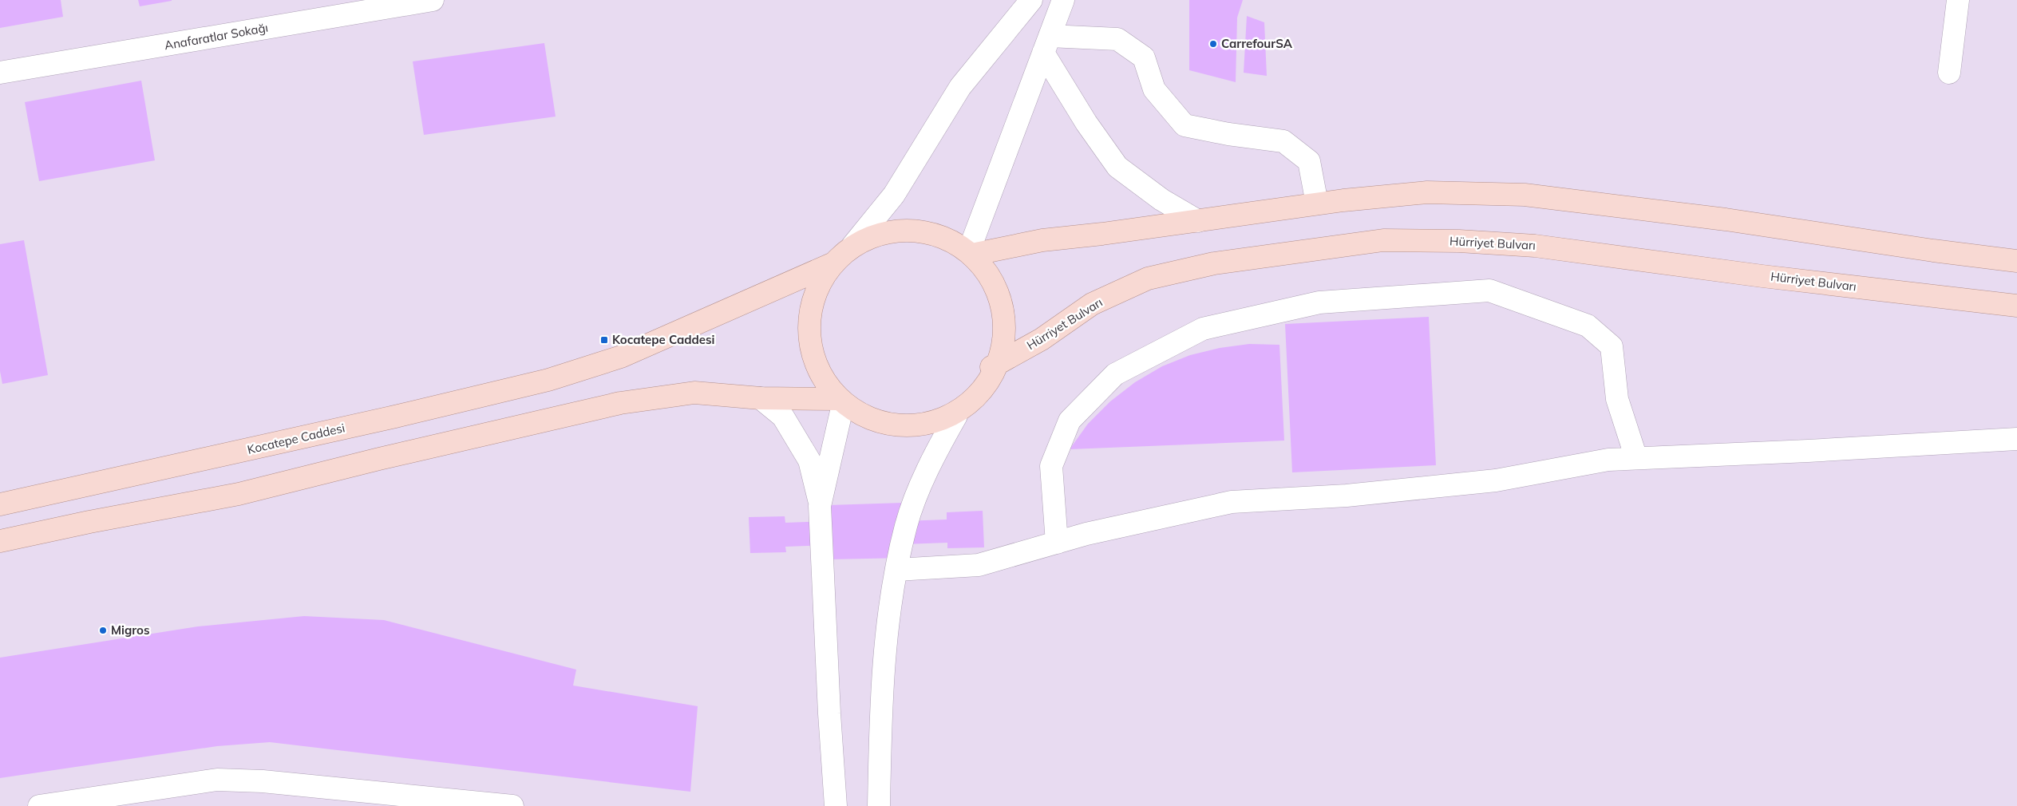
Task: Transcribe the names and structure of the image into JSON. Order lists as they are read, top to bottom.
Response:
{
  "streets": {
    "main road": ["Hürriyet Bulvarı", "Kocatepe Caddesi"],
    "street": ["Anafaratlar Sokağı"]
  },
  "places": {
    "other": ["CarrefourSA", "Migros"],
    "transit": ["Kocatepe Caddesi"]
  }
}
